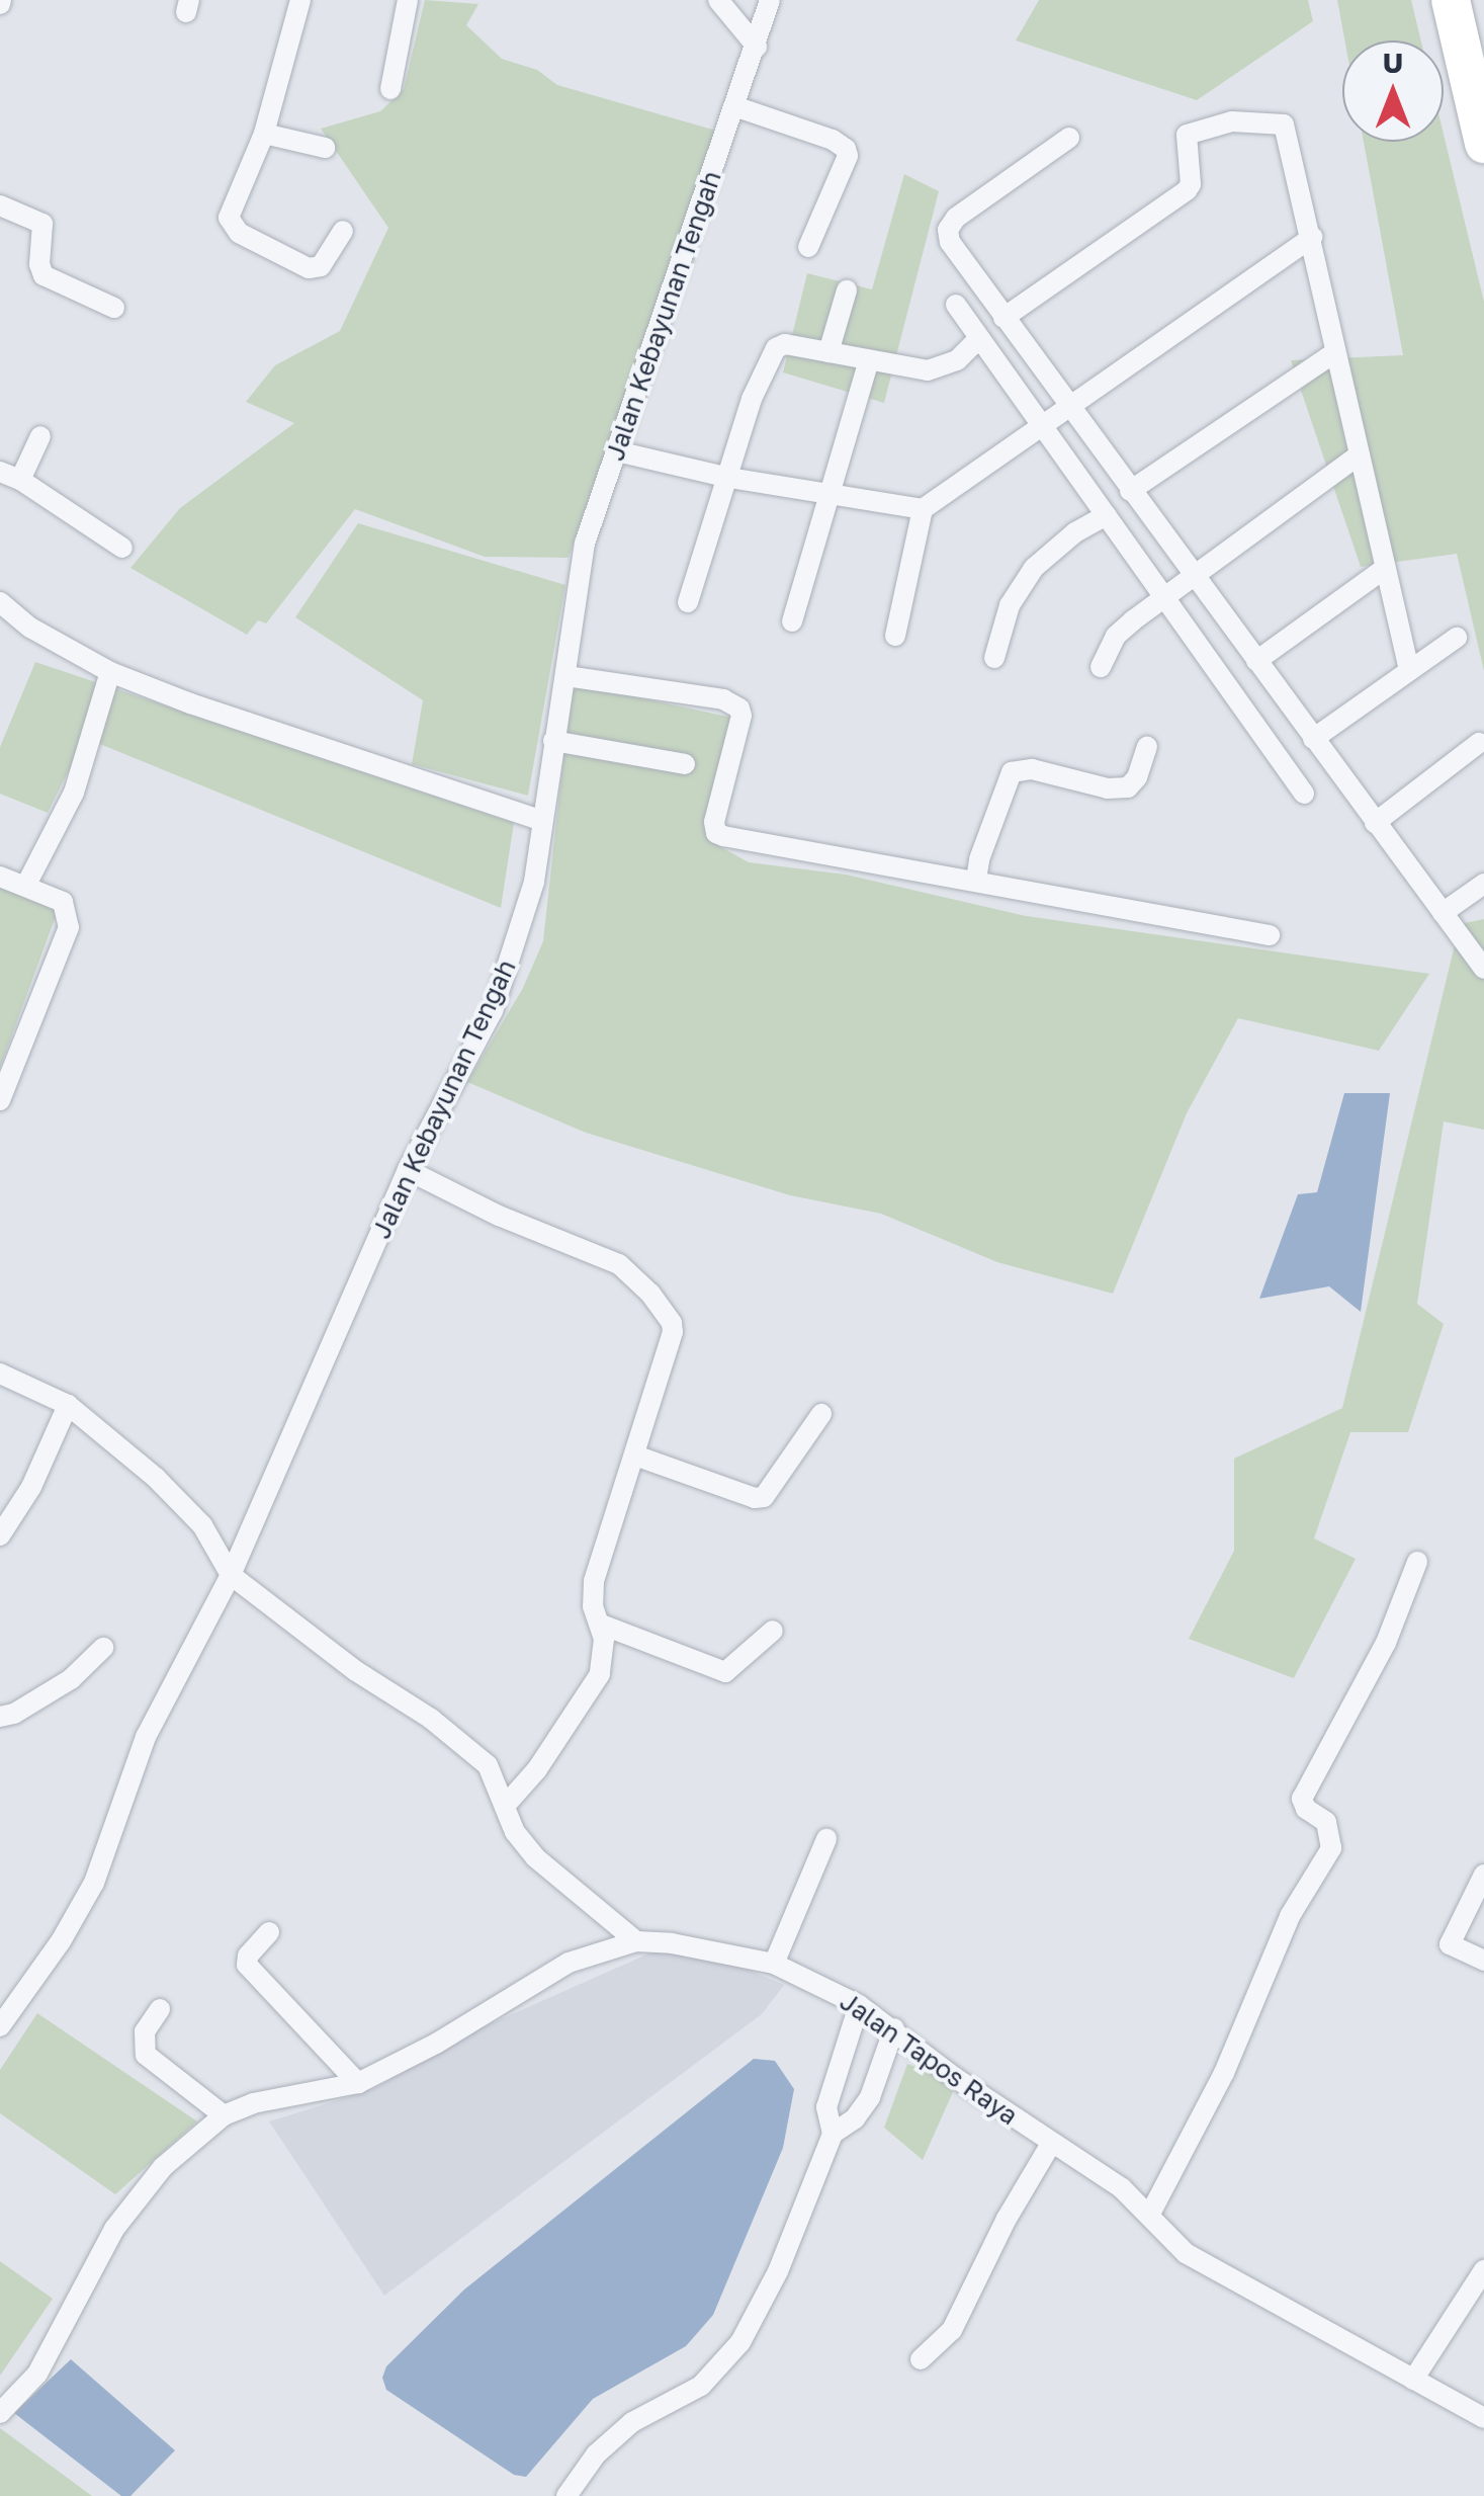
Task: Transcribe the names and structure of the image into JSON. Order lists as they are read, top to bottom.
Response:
{
  "streets": {
    "street": ["Jalan Kebayunan Tengah", "Jalan Tapos Raya"]
  },
  "north": "top"
}
